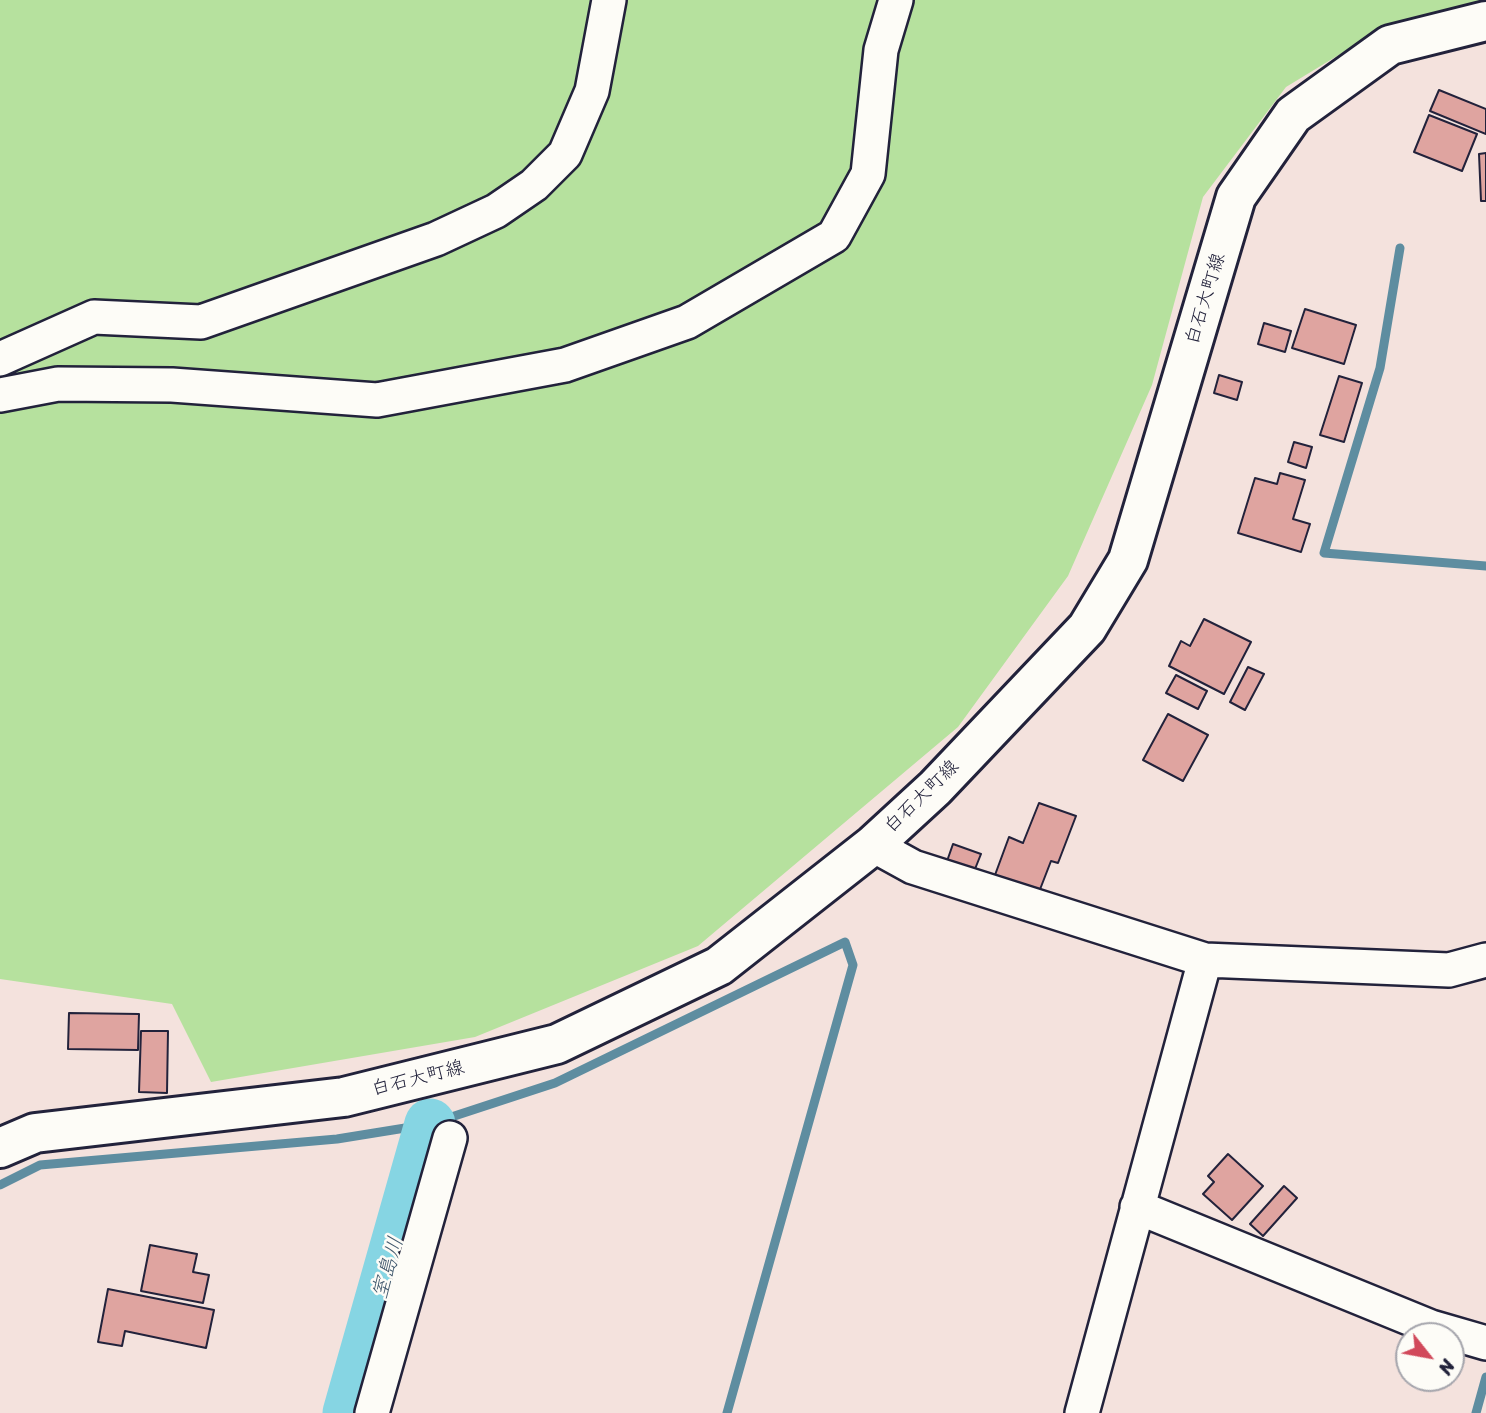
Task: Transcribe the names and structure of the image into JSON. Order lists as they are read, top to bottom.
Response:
{
  "streets": {
    "main road": ["白石大町線"]
  },
  "water": ["室島川"],
  "north": "bottom right"
}
